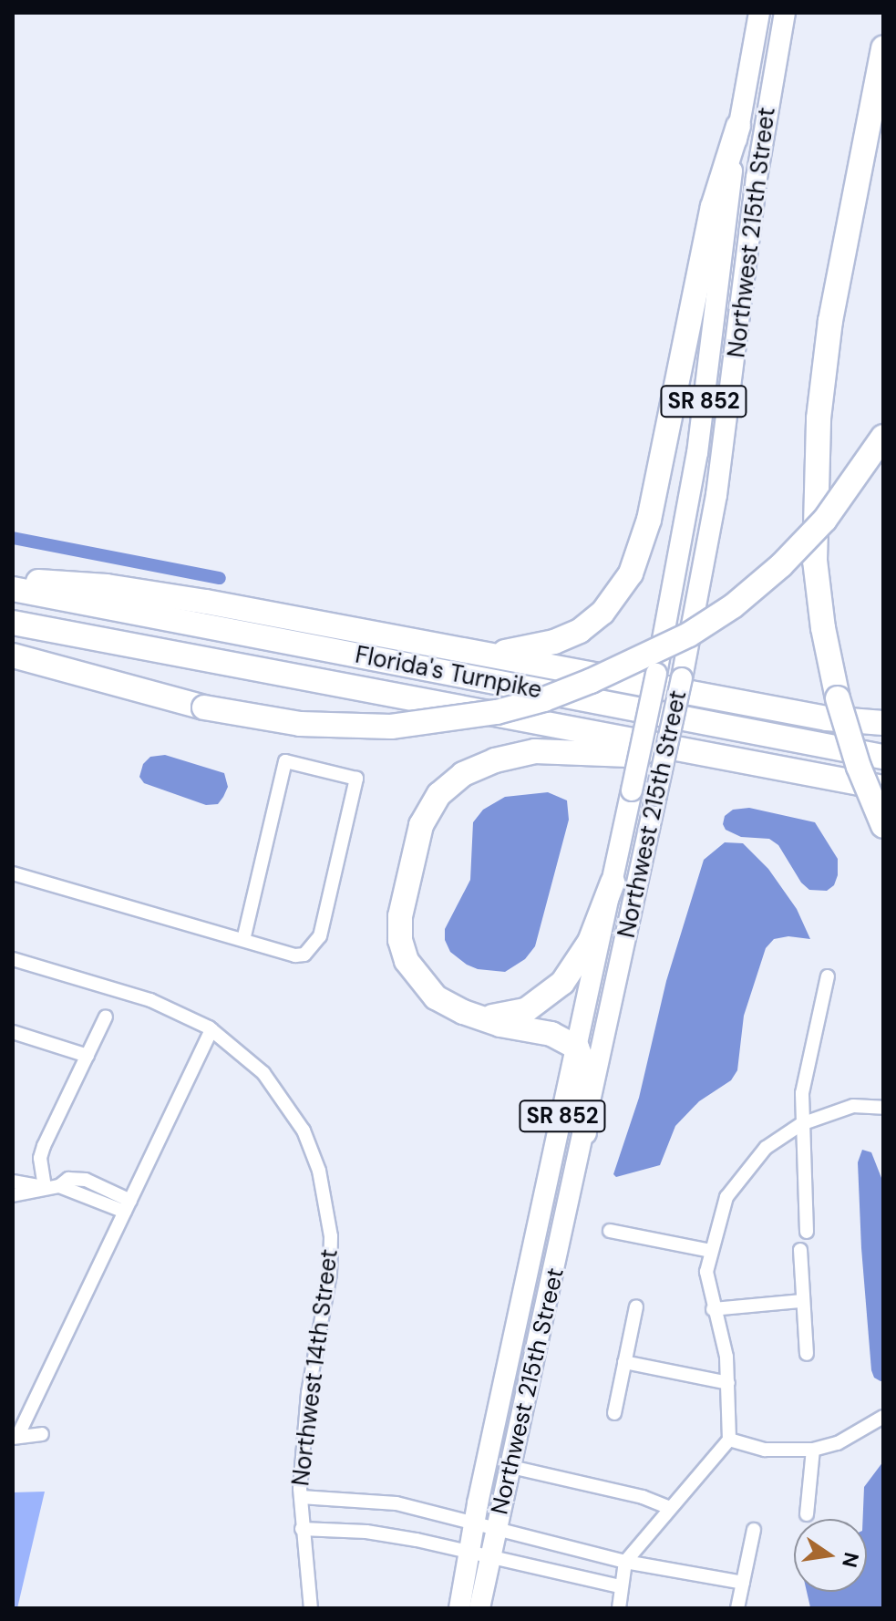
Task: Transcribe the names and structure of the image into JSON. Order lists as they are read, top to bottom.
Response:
{
  "streets": {
    "highway": ["Florida's Turnpike"],
    "main road": ["Northwest 215th Street", "SR 852"],
    "street": ["Northwest 14th Street"]
  },
  "north": "right"
}
